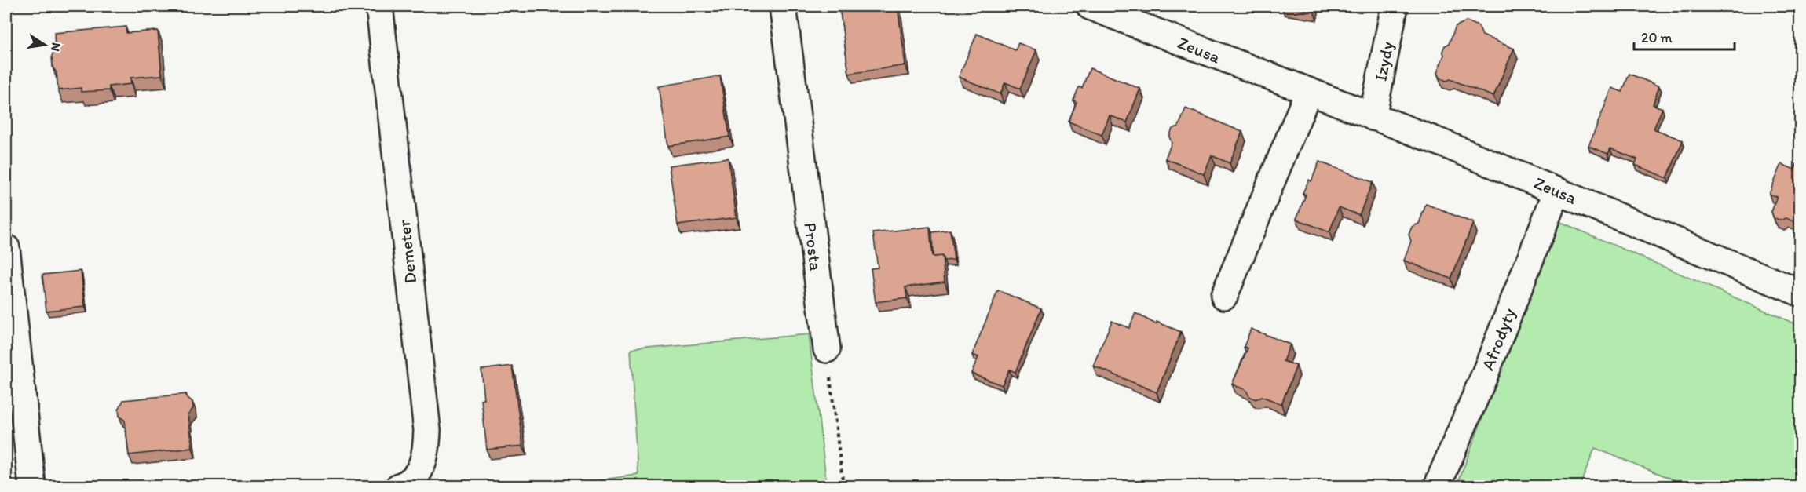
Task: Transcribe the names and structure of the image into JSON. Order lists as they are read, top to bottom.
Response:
{
  "streets": {
    "street": [
      "Zeusa",
      "Izydy",
      "Prosta",
      "Demeter",
      "Afrodyty"
    ]
  },
  "crossings": [
    ["Zeusa", "Izydy"],
    ["Zeusa", "Afrodyty"]
  ],
  "scale_bar": "20 m",
  "north": "right"
}
